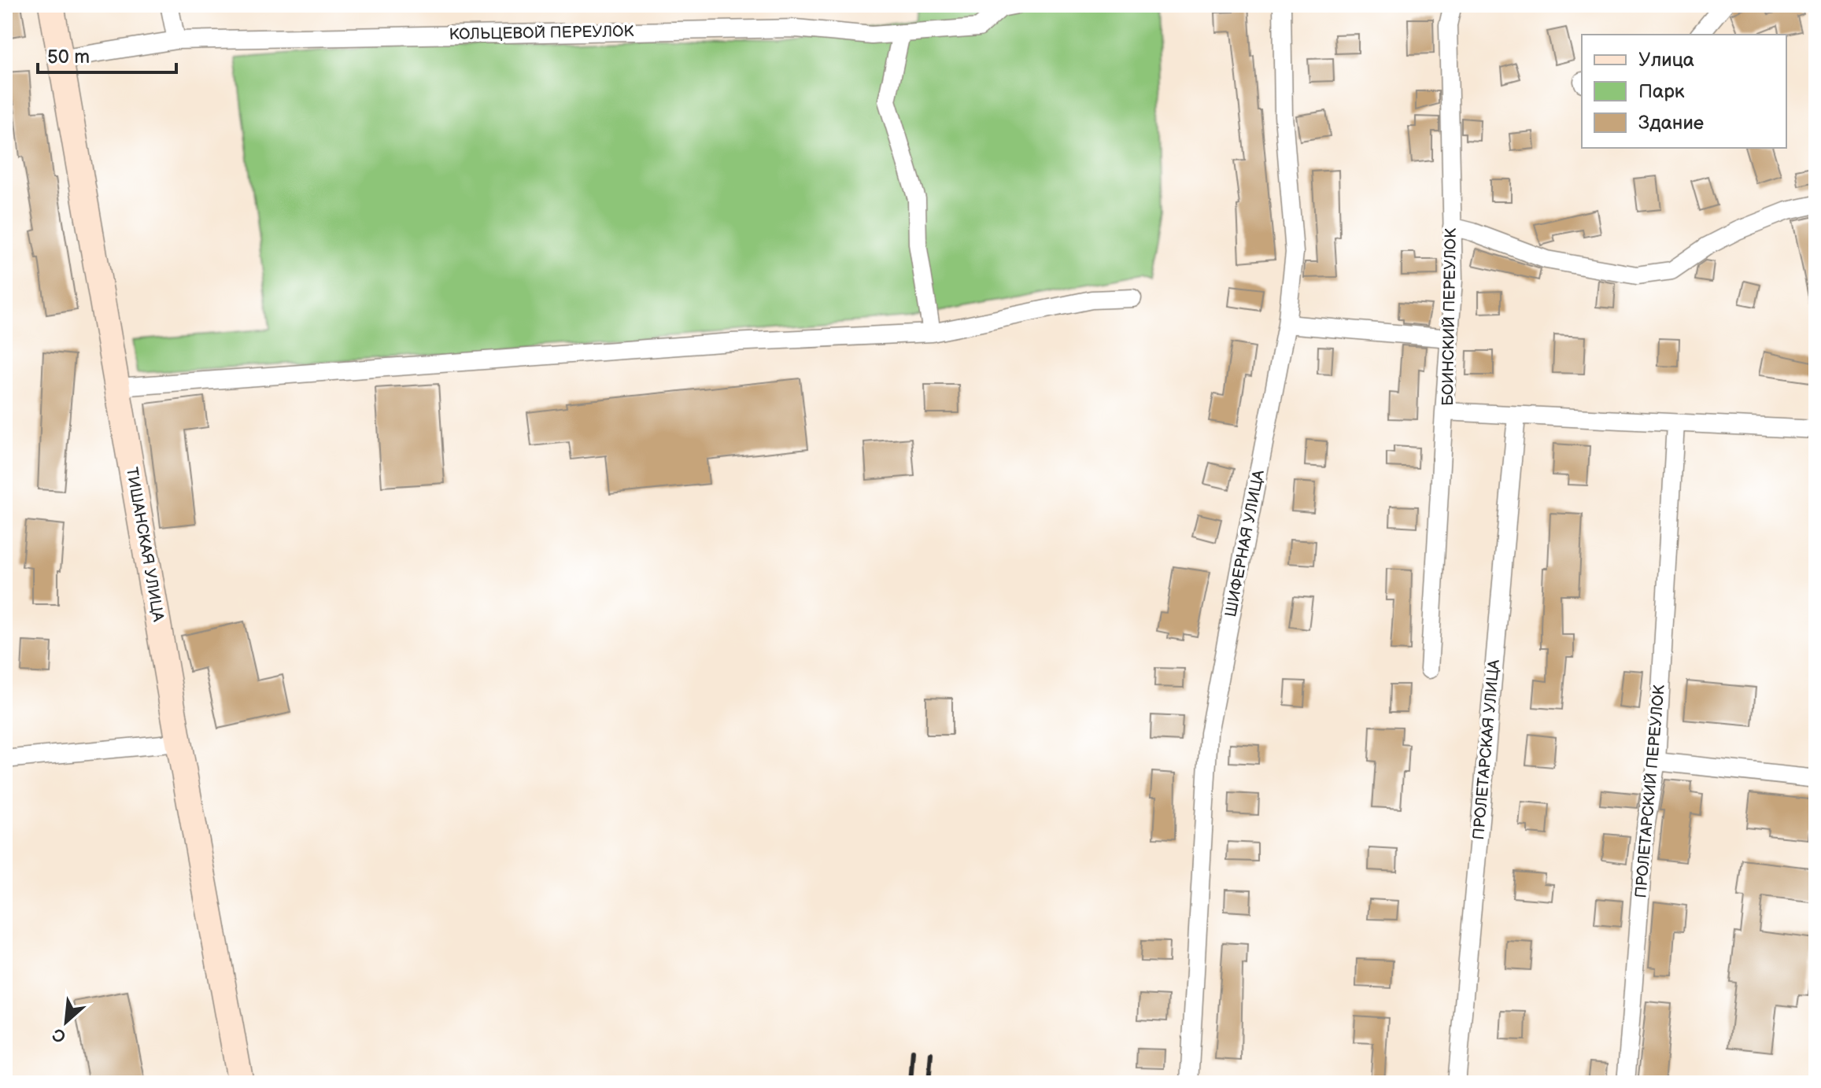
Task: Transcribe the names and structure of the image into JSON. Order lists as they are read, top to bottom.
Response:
{
  "streets": {
    "main road": ["ТИШАНСКАЯ УЛИЦА"],
    "street": [
      "КОЛЬЦЕВОЙ ПЕРЕУЛОК",
      "БОИНСКИЙ ПЕРЕУЛОК",
      "ШИФЕРНАЯ УЛИЦА",
      "ПРОЛЕТАРСКАЯ УЛИЦА",
      "ПРОЛЕТАРСКИЙ ПЕРЕУЛОК"
    ]
  },
  "crossings": [
    ["КОЛЬЦЕВОЙ ПЕРЕУЛОК", "ТИШАНСКАЯ УЛИЦА"],
    ["БОИНСКИЙ ПЕРЕУЛОК", "ПРОЛЕТАРСКАЯ УЛИЦА"],
    ["БОИНСКИЙ ПЕРЕУЛОК", "ПРОЛЕТАРСКИЙ ПЕРЕУЛОК"]
  ],
  "legend": ["Улица", "Парк", "Здание"],
  "scale_bar": "50 m",
  "north": "bottom left"
}
